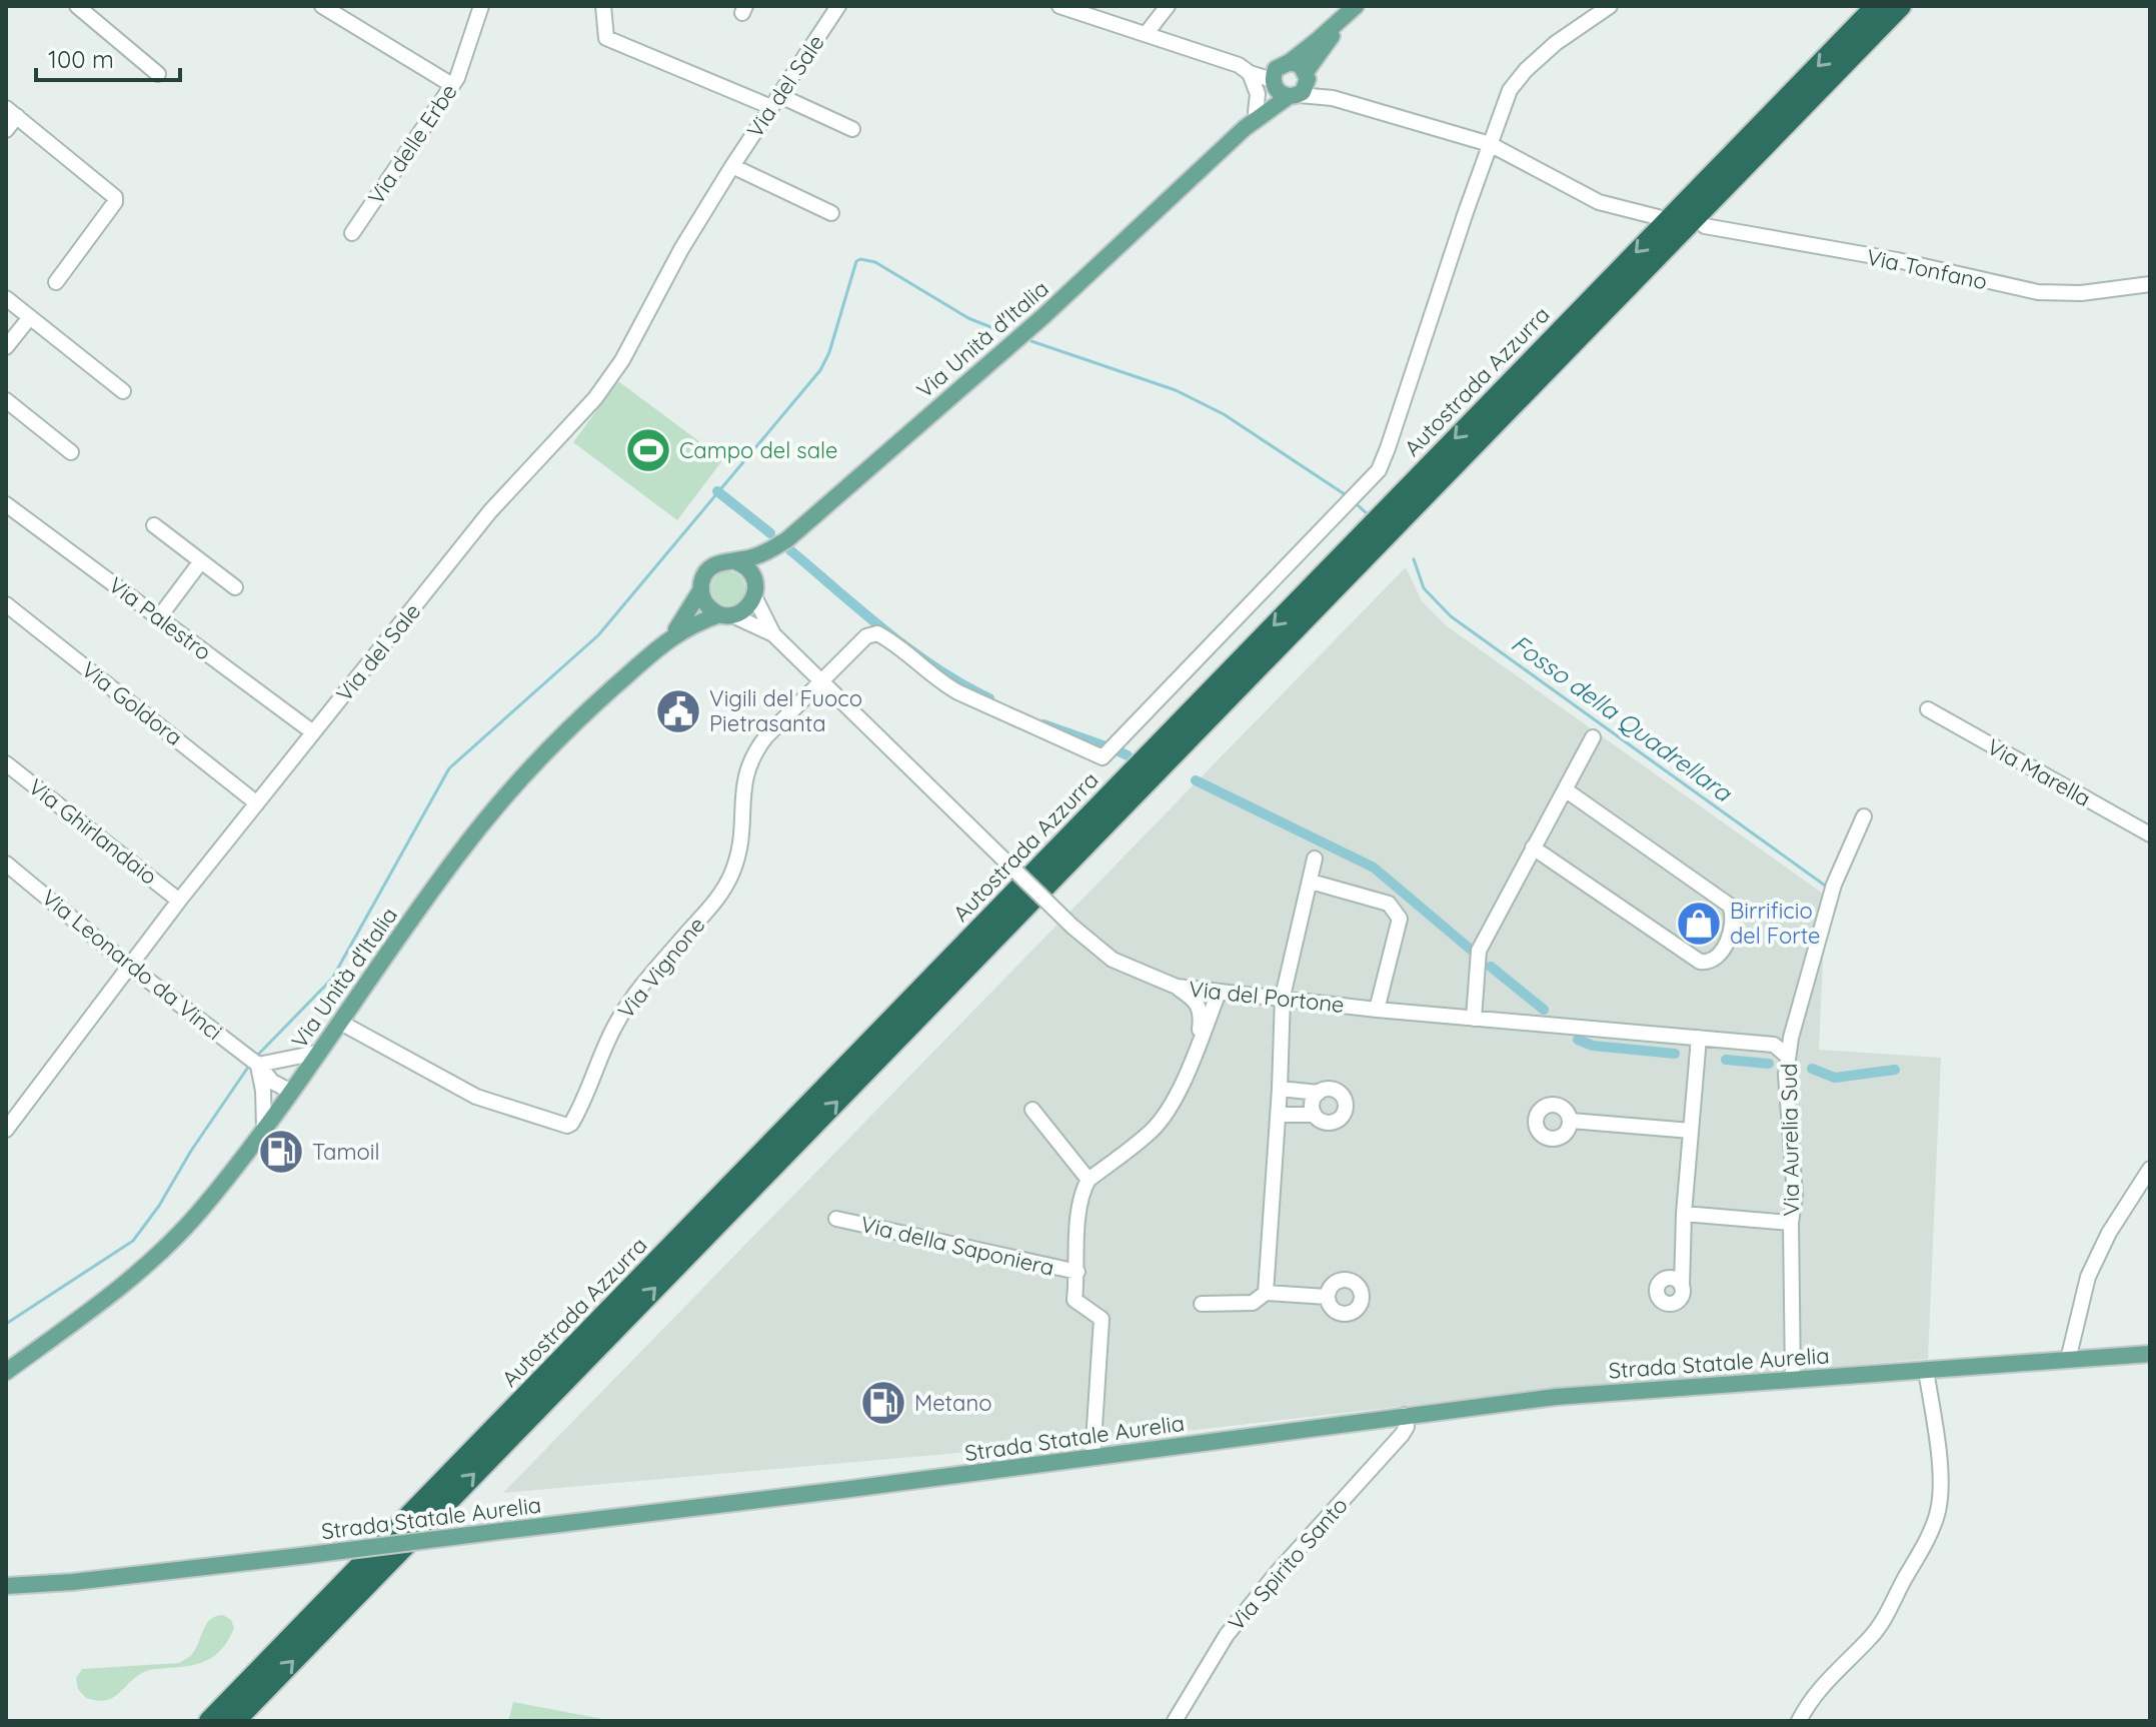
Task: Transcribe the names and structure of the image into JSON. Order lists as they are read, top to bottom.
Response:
{
  "streets": {
    "highway": ["Autostrada Azzurra"],
    "main road": ["Via Unità d'Italia", "Strada Statale Aurelia"],
    "street": [
      "Via del Sale",
      "Via delle Erbe",
      "Via Tonfano",
      "Via Palestro",
      "Via Goldora",
      "Via Marella",
      "Via Ghirlandaio",
      "Via Leonardo da Vinci",
      "Via Vignone",
      "Via del Portone",
      "Via Aurelia Sud",
      "Via della Saponiera",
      "Via Spirito Santo"
    ]
  },
  "crossings": [
    ["Via del Sale", "Via Palestro"],
    ["Via del Sale", "Via Goldora"],
    ["Via del Sale", "Via Ghirlandaio"],
    ["Via del Sale", "Via Leonardo da Vinci"],
    ["Via Unità d'Italia", "Via Leonardo da Vinci"],
    ["Via Unità d'Italia", "Via Vignone"],
    ["Via Unità d'Italia", "Via del Portone"],
    ["Via Vignone", "Via del Portone"],
    ["Via del Portone", "Via Aurelia Sud"],
    ["Via Aurelia Sud", "Strada Statale Aurelia"],
    ["Via della Saponiera", "Strada Statale Aurelia"],
    ["Strada Statale Aurelia", "Via Spirito Santo"]
  ],
  "water": ["Fosso della Quadrellara"],
  "places": {
    "sports": ["Campo del sale"],
    "public building": ["Vigili del Fuoco Pietrasanta"],
    "shop": ["Birrificio del Forte"],
    "fuel station": ["Tamoil", "Metano"]
  },
  "scale_bar": "100 m"
}
